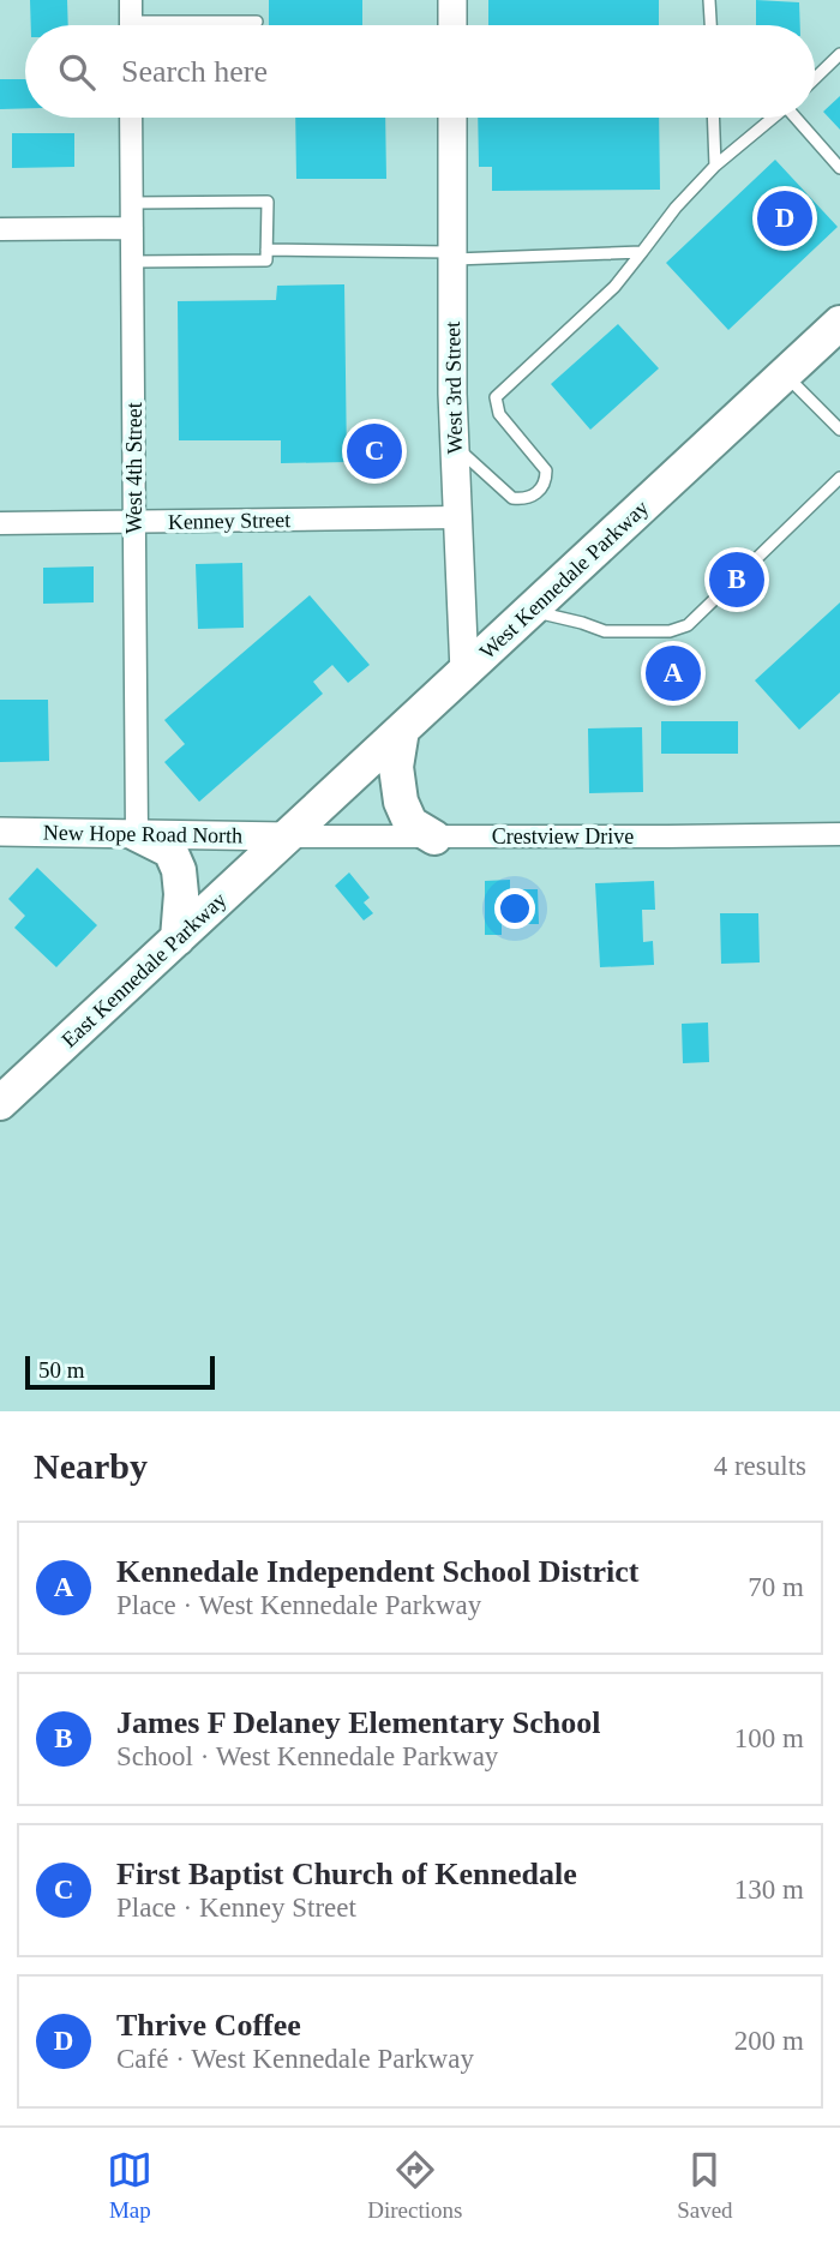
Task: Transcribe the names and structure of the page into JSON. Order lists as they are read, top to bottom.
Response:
{
  "streets": {
    "main road": ["West Kennedale Parkway", "East Kennedale Parkway"],
    "street": [
      "West 3rd Street",
      "West 4th Street",
      "Kenney Street",
      "New Hope Road North",
      "Crestview Drive"
    ]
  },
  "crossings": [
    ["West 3rd Street", "Kenney Street"],
    ["West 3rd Street", "West Kennedale Parkway"],
    ["West 4th Street", "Kenney Street"],
    ["West 4th Street", "New Hope Road North"],
    ["West Kennedale Parkway", "New Hope Road North"],
    ["West Kennedale Parkway", "Crestview Drive"],
    ["West Kennedale Parkway", "East Kennedale Parkway"],
    ["New Hope Road North", "Crestview Drive"],
    ["New Hope Road North", "East Kennedale Parkway"],
    ["Crestview Drive", "East Kennedale Parkway"]
  ],
  "scale_bar": "50 m",
  "page": {
    "search": "Search here",
    "pins": [
      "D",
      "C",
      "B",
      "A"
    ],
    "scale": "50 m",
    "heading": ["Nearby", "4 results"],
    "list": [
      {
        "mark": "A",
        "name": "Kennedale Independent School District",
        "note": "Place · West Kennedale Parkway",
        "value": "70 m"
      },
      {
        "mark": "B",
        "name": "James F Delaney Elementary School",
        "note": "School · West Kennedale Parkway",
        "value": "100 m"
      },
      {
        "mark": "C",
        "name": "First Baptist Church of Kennedale",
        "note": "Place · Kenney Street",
        "value": "130 m"
      },
      {
        "mark": "D",
        "name": "Thrive Coffee",
        "note": "Café · West Kennedale Parkway",
        "value": "200 m"
      }
    ],
    "nav": ["Map", "Directions", "Saved"]
  }
}
